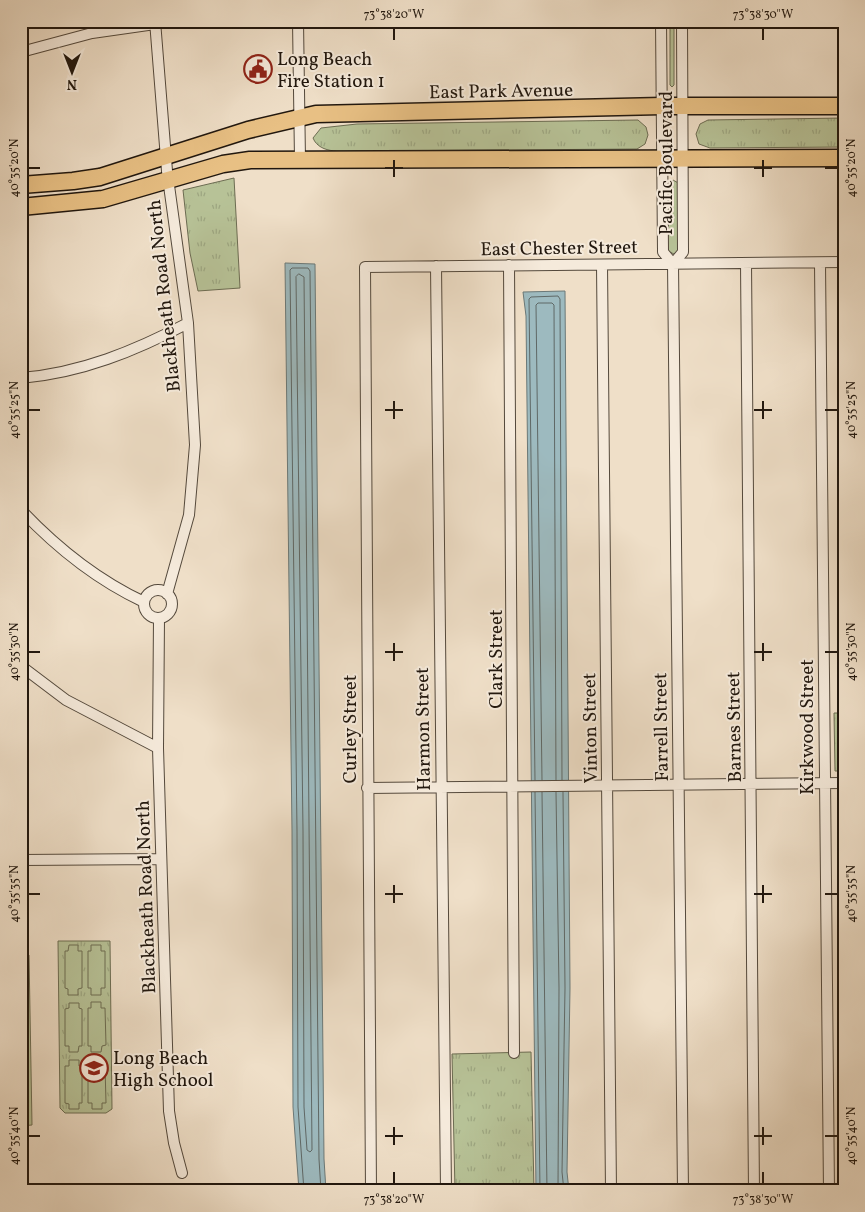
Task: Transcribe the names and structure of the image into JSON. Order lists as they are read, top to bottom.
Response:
{
  "streets": {
    "highway": ["East Park Avenue"],
    "street": [
      "Pacific Boulevard",
      "East Chester Street",
      "Blackheath Road North",
      "Clark Street",
      "Farrell Street",
      "Barnes Street",
      "Kirkwood Street",
      "Vinton Street",
      "Curley Street",
      "Harmon Street"
    ]
  },
  "crossings": [
    ["East Park Avenue", "Pacific Boulevard"],
    ["East Park Avenue", "Blackheath Road North"],
    ["Pacific Boulevard", "East Chester Street"],
    ["Pacific Boulevard", "Farrell Street"],
    ["East Chester Street", "Clark Street"],
    ["East Chester Street", "Farrell Street"],
    ["East Chester Street", "Barnes Street"],
    ["East Chester Street", "Kirkwood Street"],
    ["East Chester Street", "Vinton Street"],
    ["East Chester Street", "Curley Street"],
    ["East Chester Street", "Harmon Street"]
  ],
  "places": {
    "public building": ["Long Beach Fire Station 1"],
    "school or university": ["Long Beach High School"]
  },
  "north": "bottom",
  "coordinates": [
    "73°38'20\"W",
    "73°38'30\"W",
    "40°35'20\"N",
    "40°35'25\"N",
    "40°35'30\"N",
    "40°35'35\"N",
    "40°35'40\"N"
  ]
}
